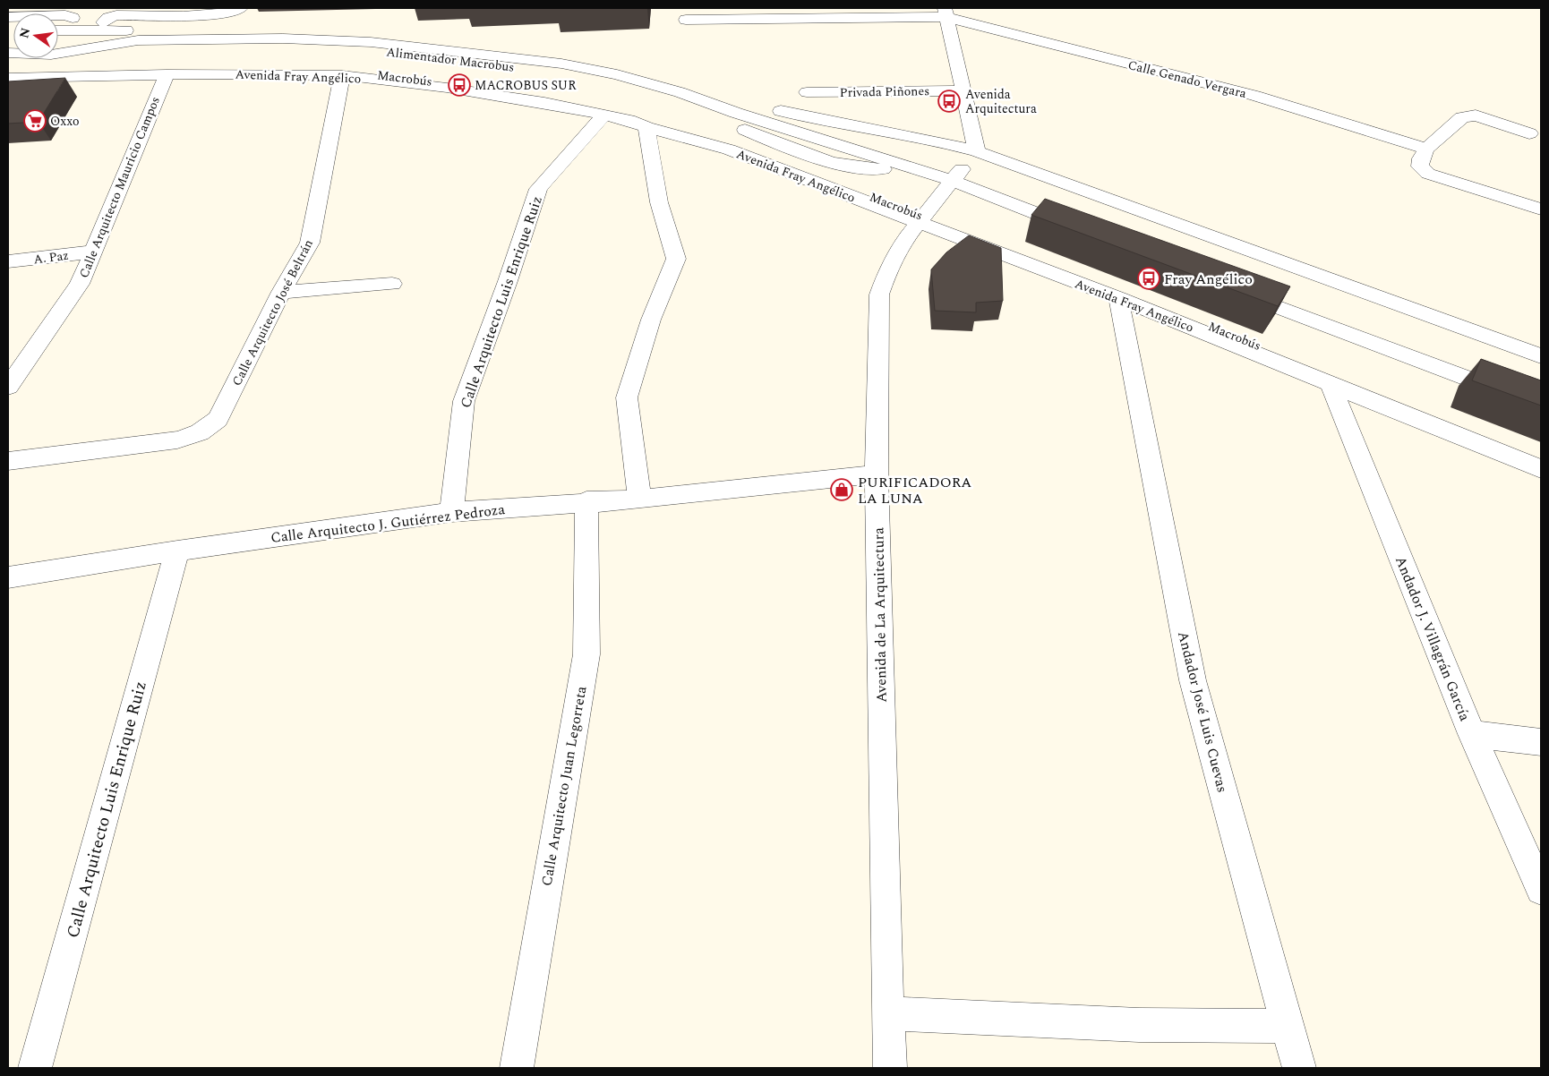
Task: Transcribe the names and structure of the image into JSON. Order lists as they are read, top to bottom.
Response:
{
  "streets": {
    "street": [
      "Avenida Fray Angélico",
      "Macrobús",
      "Calle Genado Vergara",
      "Privada Piñones",
      "Calle Arquitecto Mauricio Campos",
      "A. Paz",
      "Calle Arquitecto Luis Enrique Ruiz",
      "Calle Arquitecto José Beltrán",
      "Calle Arquitecto J. Gutiérrez Pedroza",
      "Avenida de La Arquitectura",
      "Andador J. Villagrán García",
      "Andador José Luis Cuevas",
      "Calle Arquitecto Juan Legorreta"
    ]
  },
  "crossings": [
    ["Avenida Fray Angélico", "Macrobús"],
    ["Avenida Fray Angélico", "Calle Arquitecto Mauricio Campos"],
    ["Avenida Fray Angélico", "Calle Arquitecto Luis Enrique Ruiz"],
    ["Avenida Fray Angélico", "Calle Arquitecto José Beltrán"],
    ["Avenida Fray Angélico", "Avenida de La Arquitectura"],
    ["Avenida Fray Angélico", "Andador J. Villagrán García"],
    ["Avenida Fray Angélico", "Andador José Luis Cuevas"],
    ["Macrobús", "Avenida de La Arquitectura"],
    ["Calle Arquitecto Mauricio Campos", "A. Paz"],
    ["Calle Arquitecto Luis Enrique Ruiz", "Calle Arquitecto J. Gutiérrez Pedroza"],
    ["Calle Arquitecto J. Gutiérrez Pedroza", "Avenida de La Arquitectura"],
    ["Calle Arquitecto J. Gutiérrez Pedroza", "Calle Arquitecto Juan Legorreta"]
  ],
  "places": {
    "bus stop": ["MACROBUS SUR", "Avenida Arquitectura", "Fray Angélico"],
    "supermarket": ["Oxxo"],
    "shop": ["PURIFICADORA LA LUNA"]
  },
  "north": "left"
}
